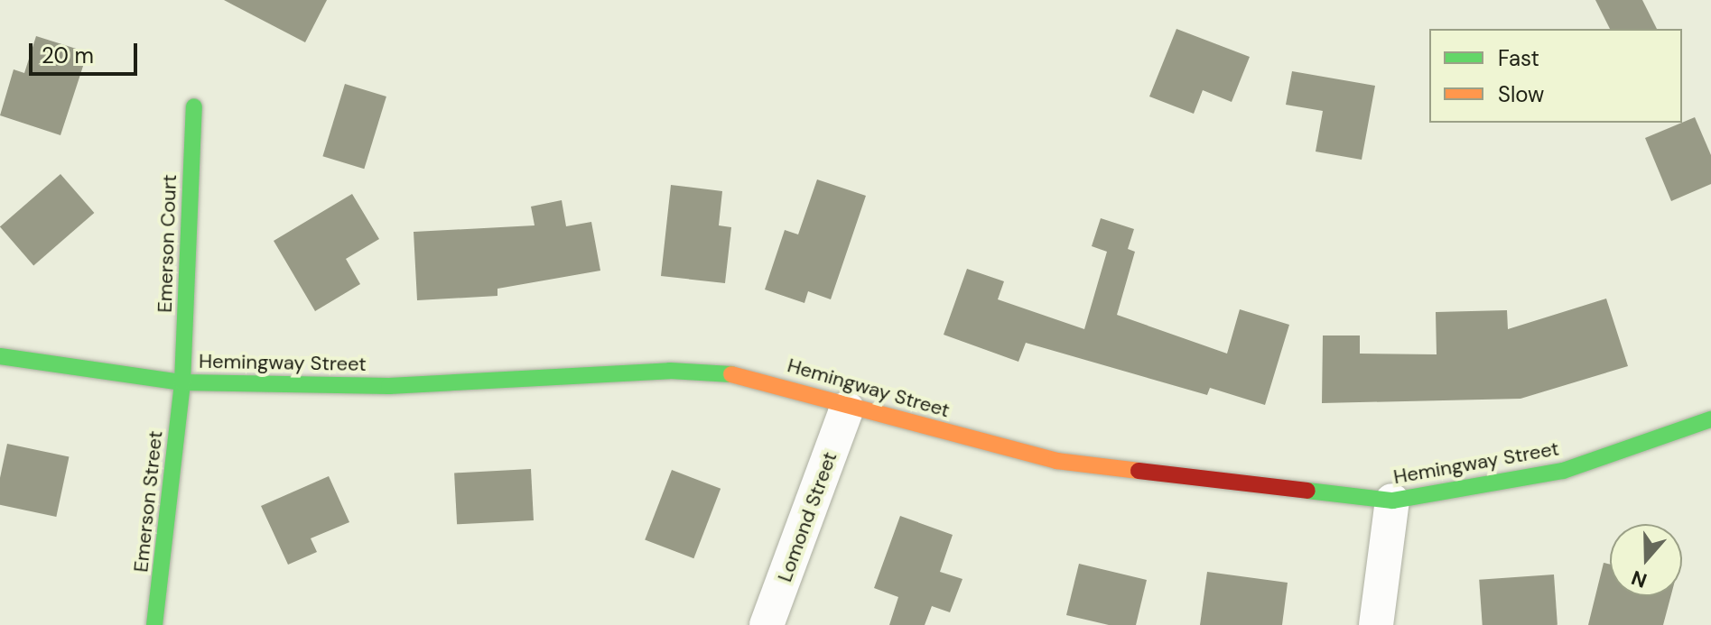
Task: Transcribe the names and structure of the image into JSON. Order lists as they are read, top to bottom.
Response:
{
  "streets": {
    "street": [
      "Emerson Court",
      "Hemingway Street",
      "Emerson Street",
      "Lomond Street"
    ]
  },
  "crossings": [
    ["Emerson Court", "Hemingway Street"],
    ["Emerson Court", "Emerson Street"],
    ["Hemingway Street", "Emerson Street"],
    ["Hemingway Street", "Lomond Street"]
  ],
  "legend": ["Fast", "Slow"],
  "scale_bar": "20 m",
  "north": "bottom"
}
